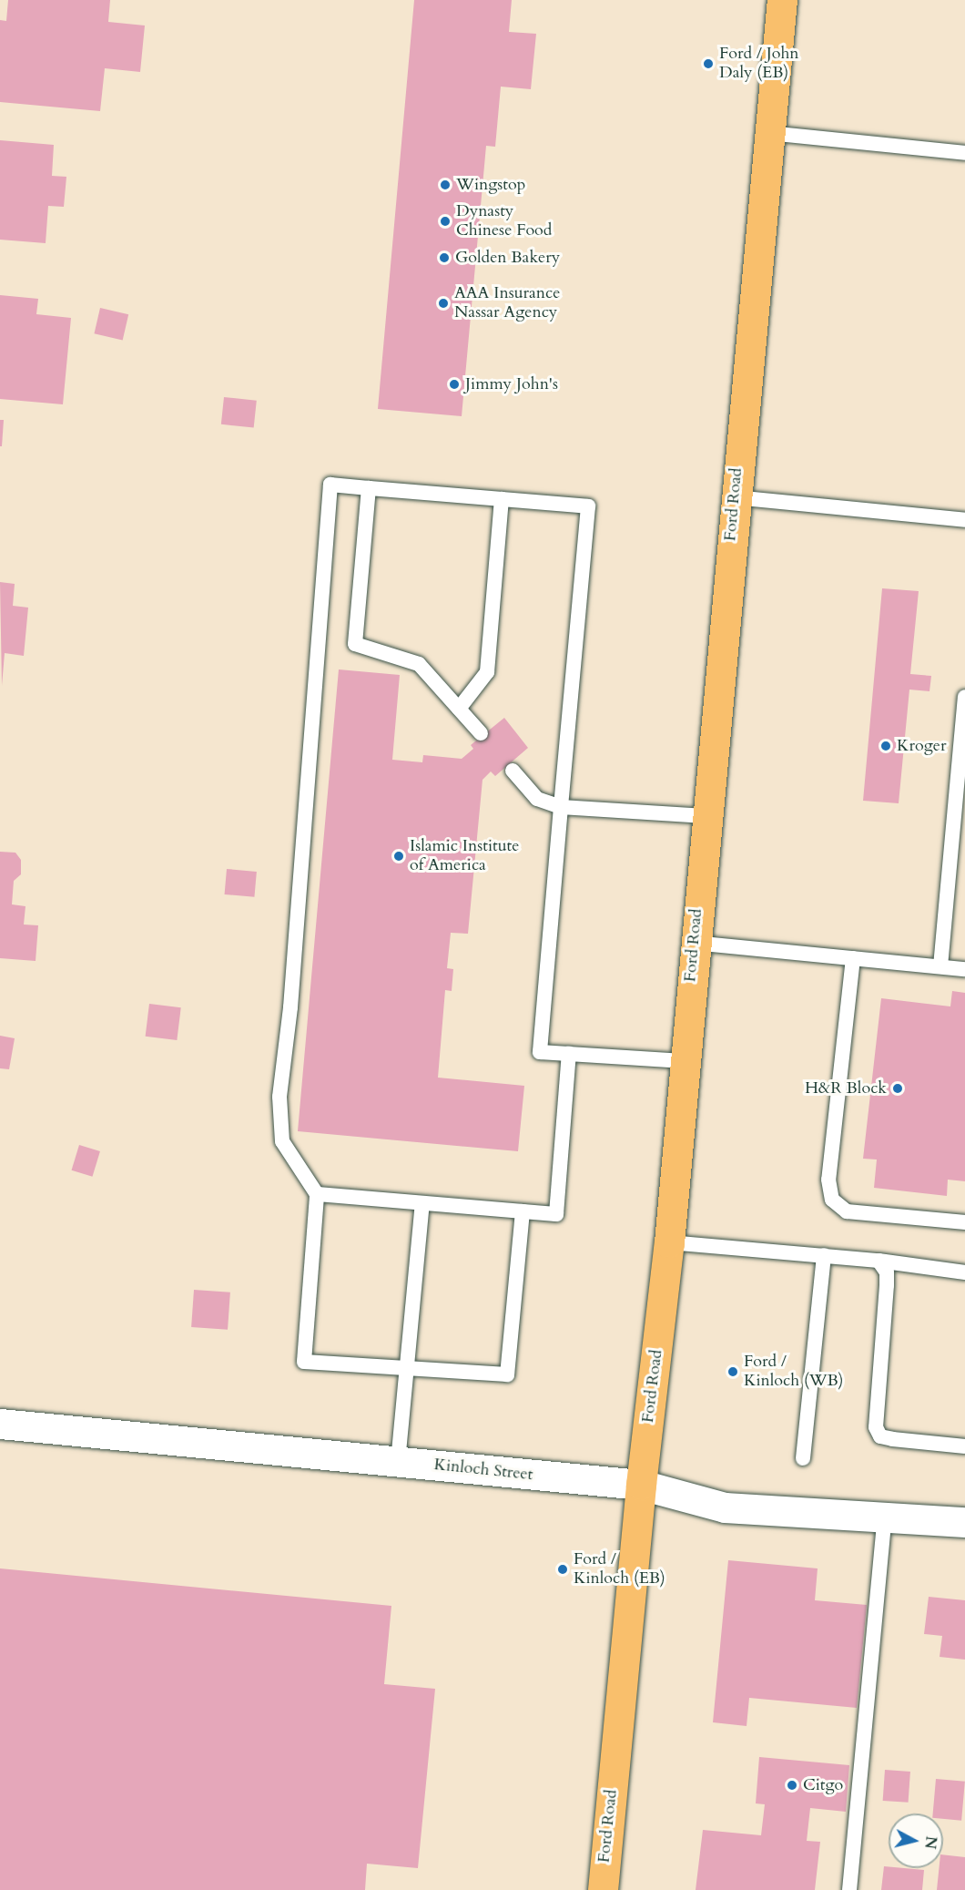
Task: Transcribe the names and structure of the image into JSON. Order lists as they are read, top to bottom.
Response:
{
  "streets": {
    "main road": ["Ford Road"],
    "street": ["Kinloch Street"]
  },
  "crossings": [
    ["Ford Road", "Kinloch Street"]
  ],
  "places": [
    "Ford / John Daly (EB)",
    "Wingstop",
    "Dynasty Chinese Food",
    "Golden Bakery",
    "AAA Insurance Nassar Agency",
    "Jimmy John's",
    "Kroger",
    "Islamic Institute of America",
    "H&R Block",
    "Ford / Kinloch (WB)",
    "Ford / Kinloch (EB)",
    "Citgo"
  ],
  "north": "right"
}
